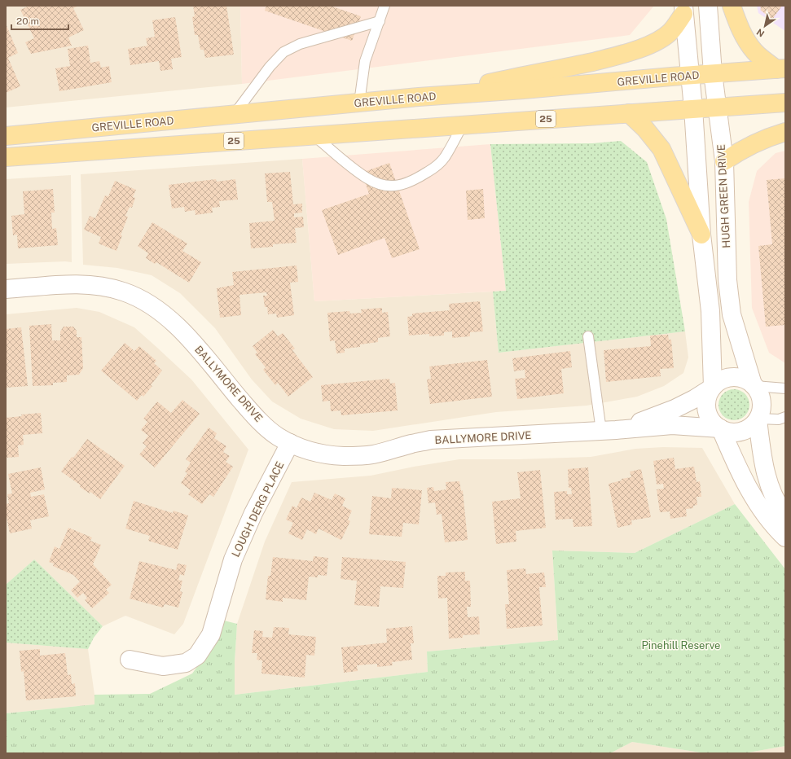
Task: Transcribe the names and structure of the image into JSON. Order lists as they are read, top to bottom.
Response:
{
  "streets": {
    "main road": [
      "GREVILLE ROAD",
      "25",
      "HUGH GREEN DRIVE",
      "BALLYMORE DRIVE",
      "LOUGH DERG PLACE"
    ]
  },
  "crossings": [
    ["GREVILLE ROAD", "HUGH GREEN DRIVE"],
    ["25", "HUGH GREEN DRIVE"],
    ["HUGH GREEN DRIVE", "BALLYMORE DRIVE"],
    ["BALLYMORE DRIVE", "LOUGH DERG PLACE"]
  ],
  "parks": ["Pinehill Reserve"],
  "scale_bar": "20 m",
  "north": "bottom left"
}
